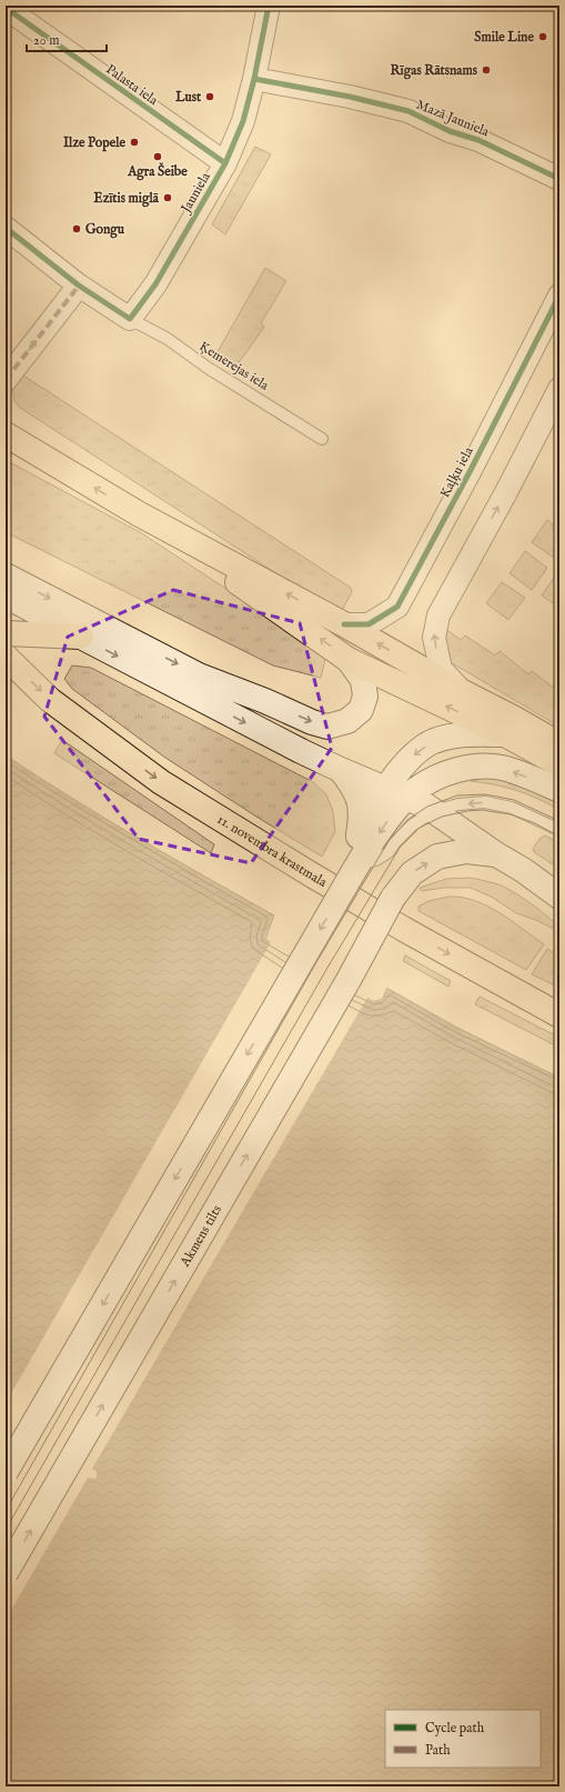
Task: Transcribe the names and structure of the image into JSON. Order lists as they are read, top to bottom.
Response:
{
  "streets": {
    "main road": ["11. novembra krastmala", "Akmens tilts"],
    "street": [
      "Palasta iela",
      "Mazā Jauniela",
      "Jauniela",
      "Kaļķu iela"
    ],
    "lane": ["Ķemerejas iela"]
  },
  "crossings": [
    ["Palasta iela", "Jauniela"],
    ["Mazā Jauniela", "Jauniela"],
    ["Jauniela", "Ķemerejas iela"]
  ],
  "places": [
    "Smile Line",
    "Rīgas Rātsnams",
    "Lust",
    "Ilze Popele",
    "Agra Šeibe",
    "Ezītis miglā",
    "Gongu"
  ],
  "legend": ["Cycle path", "Path"],
  "scale_bar": "20 m"
}
